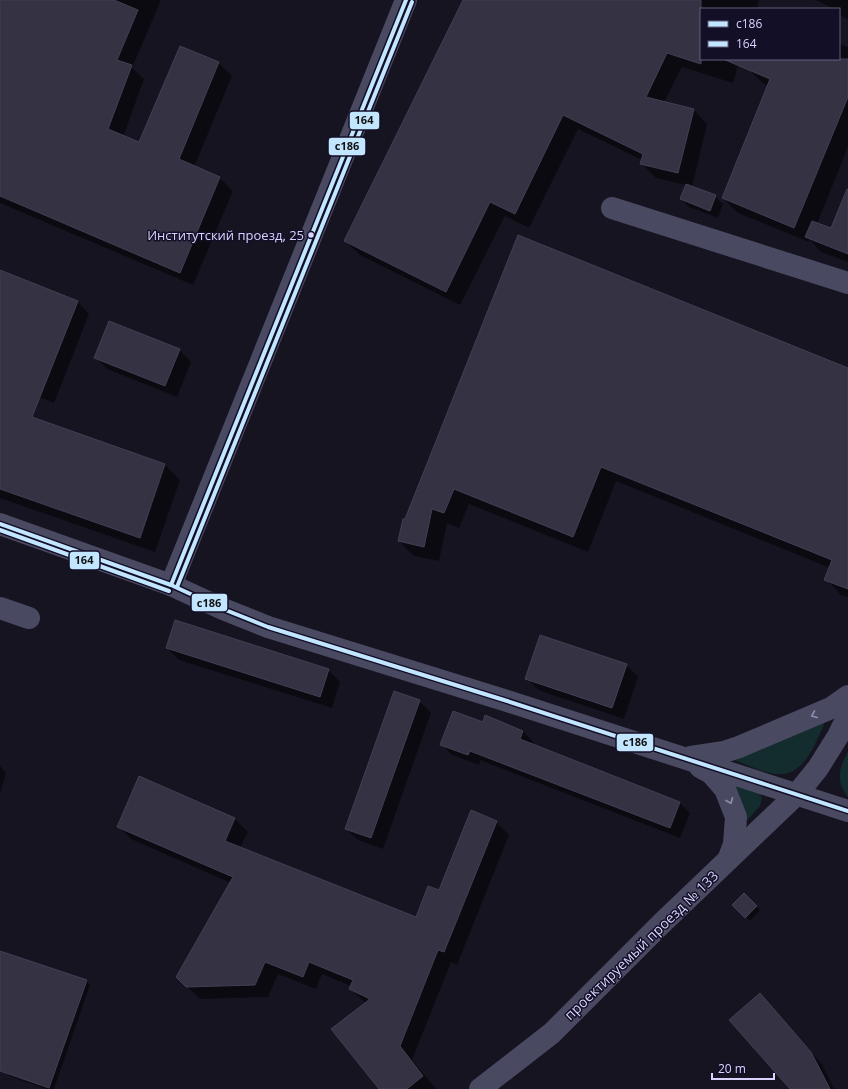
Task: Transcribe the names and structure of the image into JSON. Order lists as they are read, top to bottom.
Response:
{
  "streets": {
    "street": ["проектируемый проезд № 133"]
  },
  "places": ["Институтский проезд, 25"],
  "lines": ["transit line с186", "transit line 164"],
  "legend": ["с186", "164"],
  "scale_bar": "20 m"
}
